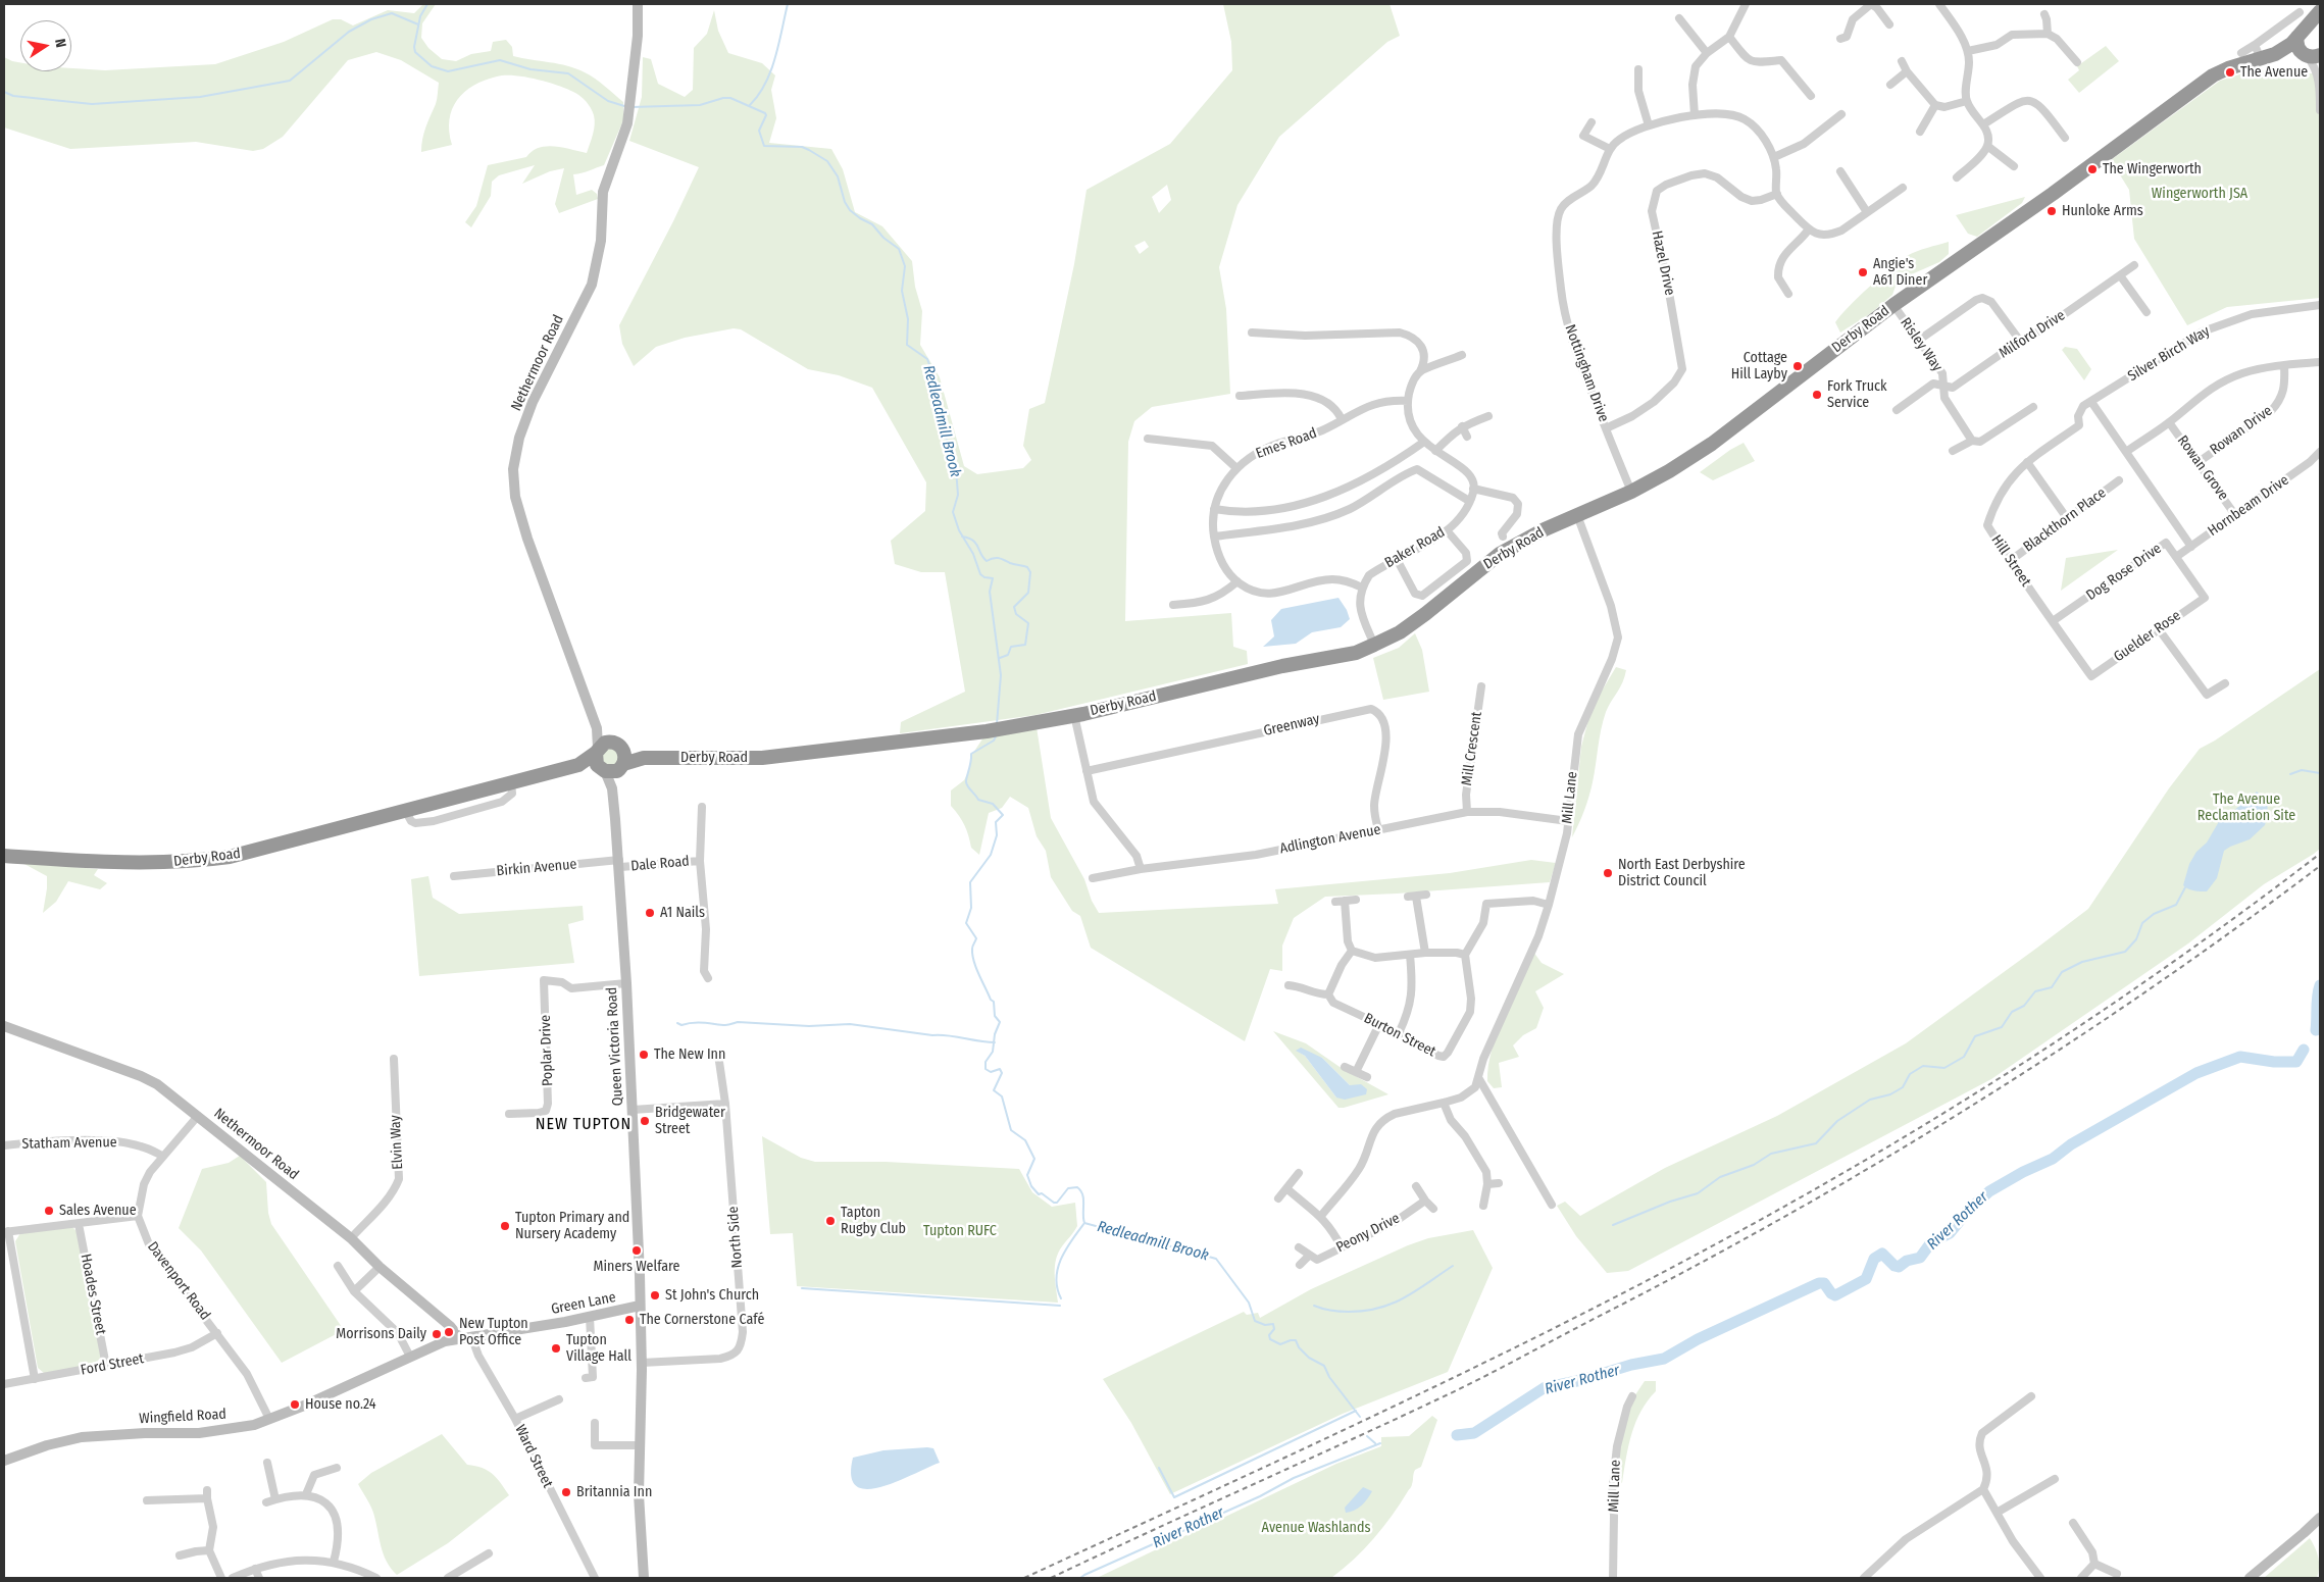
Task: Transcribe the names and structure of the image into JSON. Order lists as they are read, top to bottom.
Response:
{
  "streets": {
    "highway": ["Derby Road"],
    "street": [
      "Hazel Drive",
      "Milford Drive",
      "Risley Way",
      "Silver Birch Way",
      "Nethermoor Road",
      "Nottingham Drive",
      "Rowan Drive",
      "Emes Road",
      "Rowan Grove",
      "Hornbeam Drive",
      "Blackthorn Place",
      "Baker Road",
      "Hill Street",
      "Dog Rose Drive",
      "Guelder Rose",
      "Greenway",
      "Mill Crescent",
      "Mill Lane",
      "Adlington Avenue",
      "Dale Road",
      "Birkin Avenue",
      "Burton Street",
      "Queen Victoria Road",
      "Poplar Drive",
      "Elvin Way",
      "Statham Avenue",
      "Peony Drive",
      "North Side",
      "Davenport Road",
      "Hoades Street",
      "Green Lane",
      "Ford Street",
      "Wingfield Road",
      "Ward Street"
    ]
  },
  "crossings": [
    ["Hazel Drive", "Nottingham Drive"],
    ["Derby Road", "Risley Way"],
    ["Derby Road", "Nottingham Drive"],
    ["Derby Road", "Mill Lane"],
    ["Derby Road", "Queen Victoria Road"],
    ["Milford Drive", "Risley Way"],
    ["Silver Birch Way", "Hill Street"],
    ["Nethermoor Road", "Elvin Way"],
    ["Nethermoor Road", "Wingfield Road"],
    ["Rowan Drive", "Rowan Grove"],
    ["Emes Road", "Baker Road"],
    ["Rowan Grove", "Hornbeam Drive"],
    ["Hornbeam Drive", "Dog Rose Drive"],
    ["Blackthorn Place", "Hill Street"],
    ["Hill Street", "Dog Rose Drive"],
    ["Hill Street", "Guelder Rose"],
    ["Dog Rose Drive", "Guelder Rose"],
    ["Greenway", "Adlington Avenue"],
    ["Mill Crescent", "Adlington Avenue"],
    ["Mill Lane", "Adlington Avenue"],
    ["Dale Road", "Birkin Avenue"],
    ["Dale Road", "Queen Victoria Road"],
    ["Birkin Avenue", "Queen Victoria Road"],
    ["Queen Victoria Road", "Poplar Drive"],
    ["Queen Victoria Road", "North Side"],
    ["Queen Victoria Road", "Green Lane"],
    ["Davenport Road", "Ford Street"],
    ["Davenport Road", "Wingfield Road"],
    ["Hoades Street", "Ford Street"],
    ["Green Lane", "Wingfield Road"],
    ["Green Lane", "Ward Street"],
    ["Wingfield Road", "Ward Street"]
  ],
  "districts": ["NEW TUPTON"],
  "water": ["Redleadmill Brook", "River Rother"],
  "parks": [
    "Wingerworth JSA",
    "The Avenue Reclamation Site",
    "Tupton RUFC",
    "Avenue Washlands"
  ],
  "places": [
    "The Avenue",
    "The Wingerworth",
    "Hunloke Arms",
    "Angie's A61 Diner",
    "Cottage Hill Layby",
    "Fork Truck Service",
    "North East Derbyshire District Council",
    "A1 Nails",
    "The New Inn",
    "Bridgewater Street",
    "Sales Avenue",
    "Tapton Rugby Club",
    "Tupton Primary and Nursery Academy",
    "Miners Welfare",
    "St John's Church",
    "The Cornerstone Café",
    "New Tupton Post Office",
    "Morrisons Daily",
    "Tupton Village Hall",
    "House no.24",
    "Britannia Inn"
  ],
  "north": "right"
}
